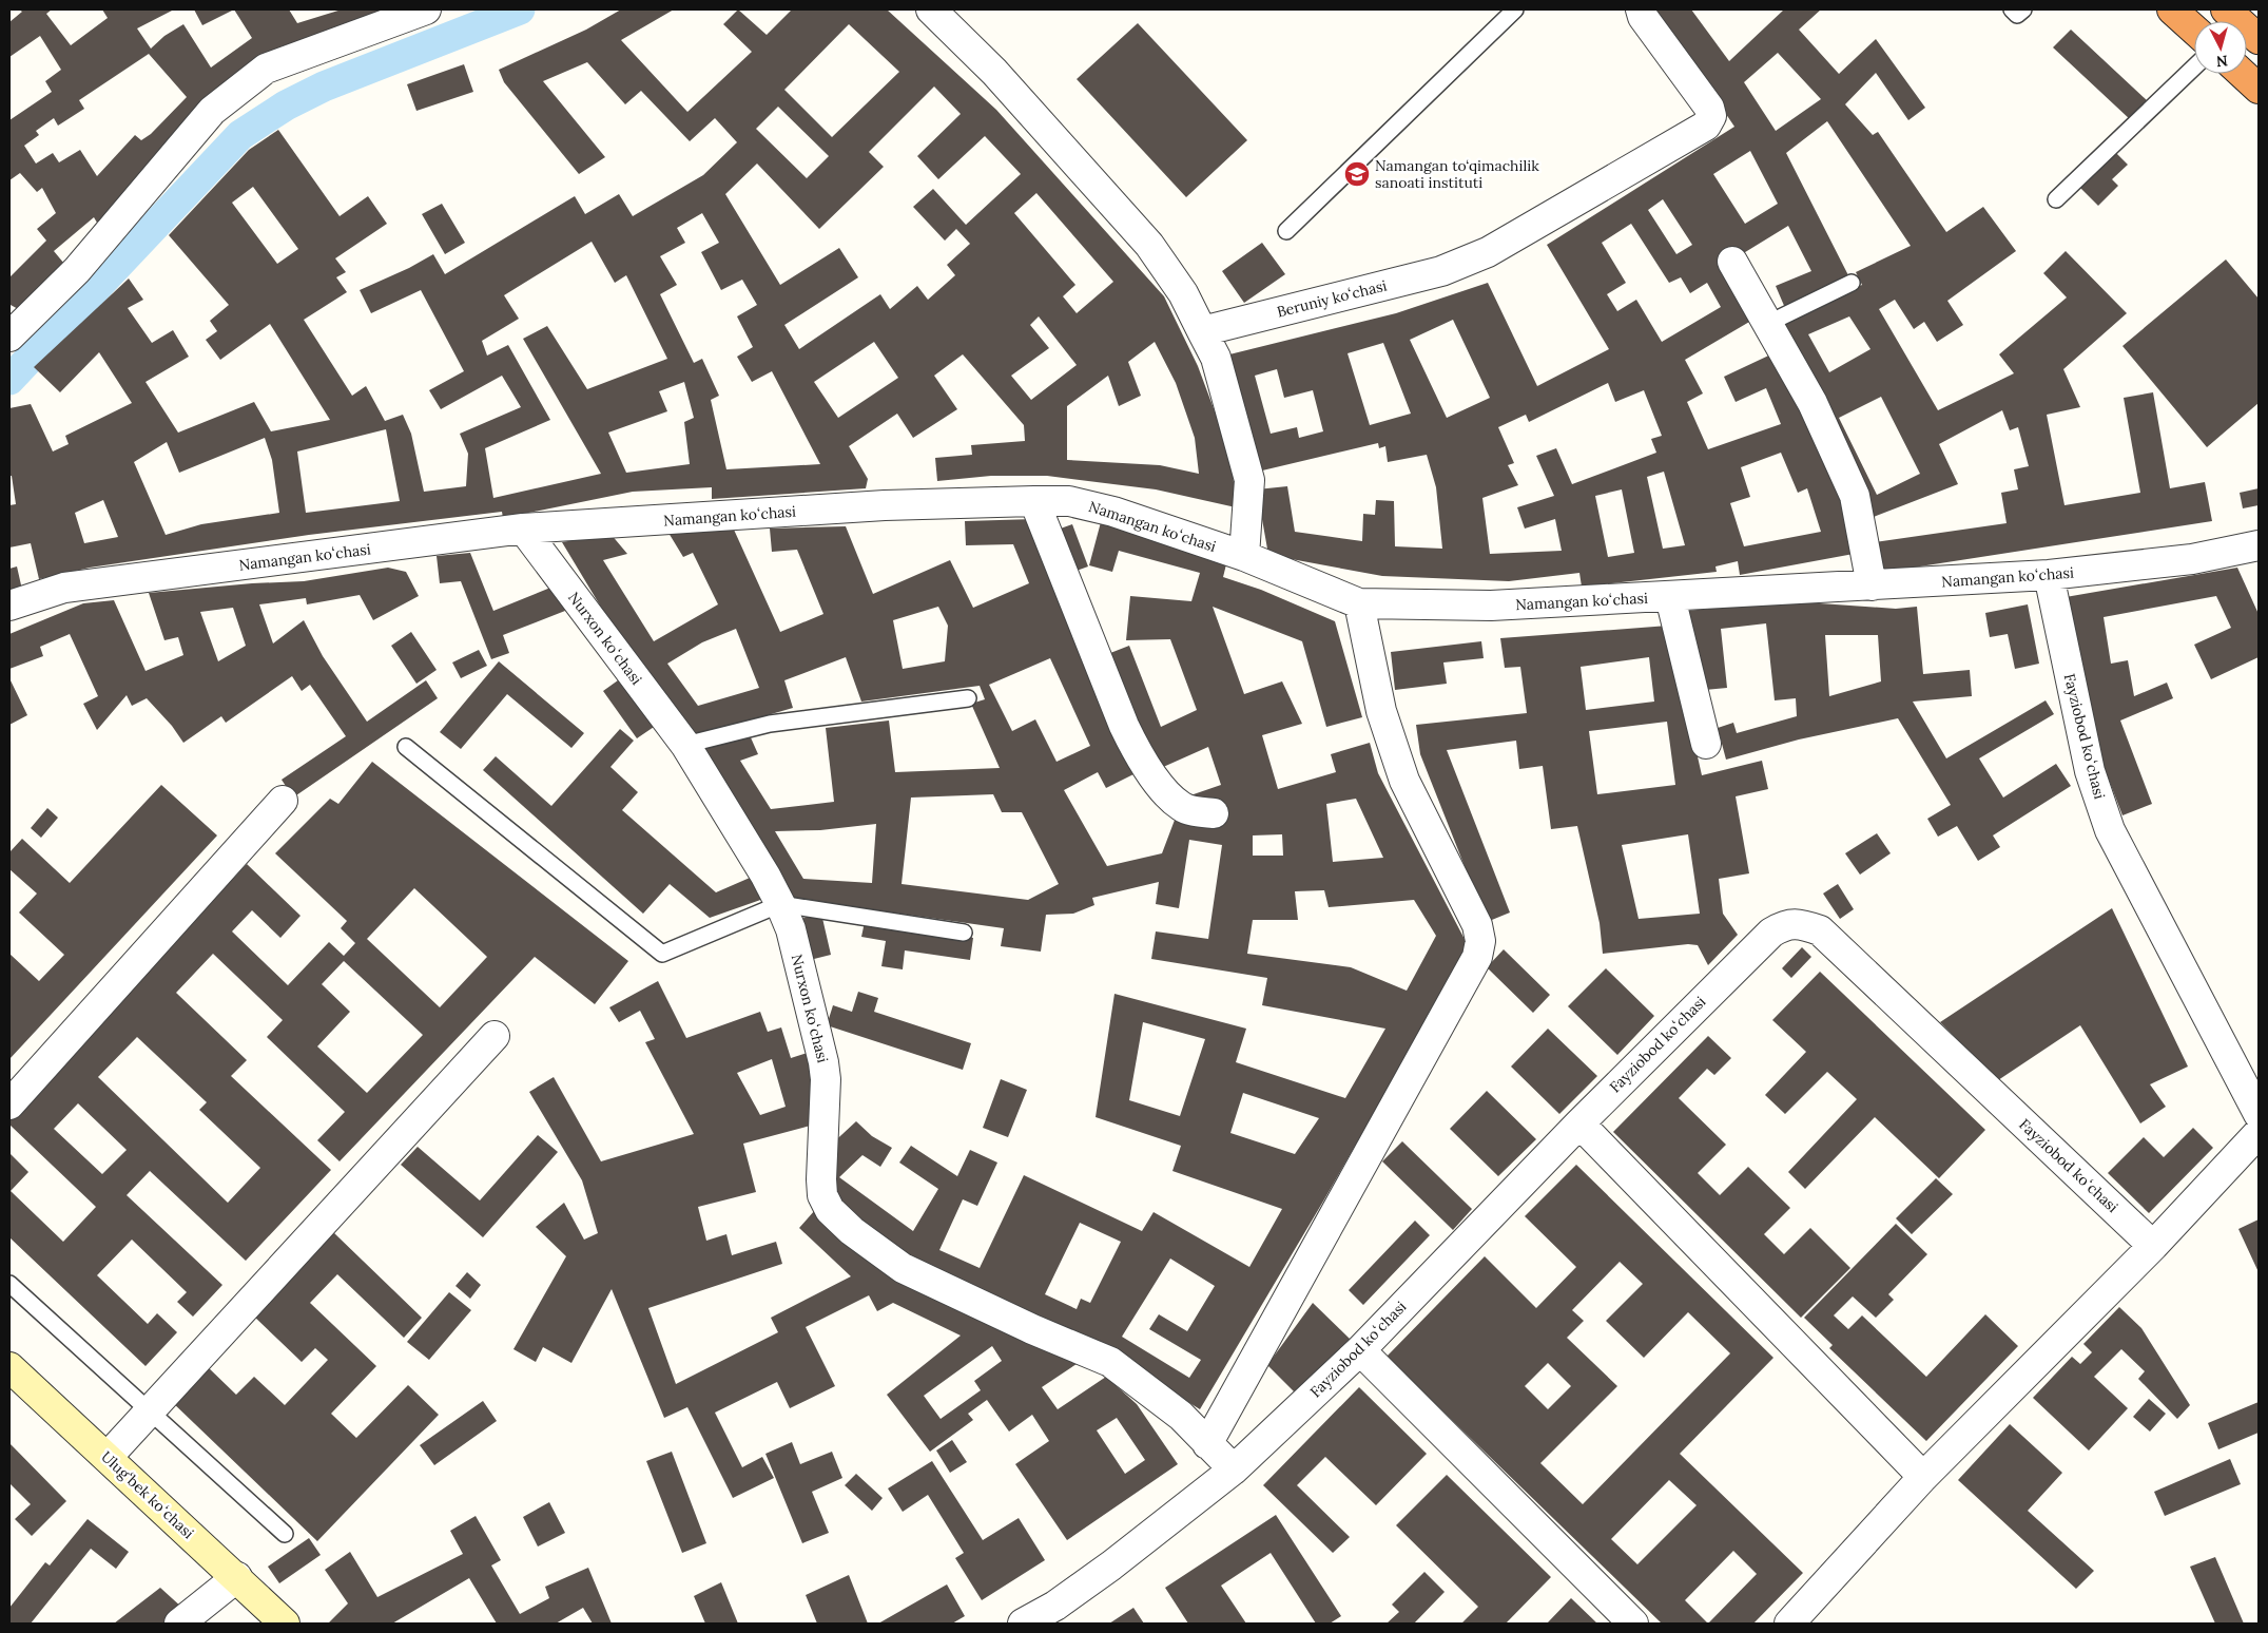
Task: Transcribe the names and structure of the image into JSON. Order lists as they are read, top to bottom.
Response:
{
  "streets": {
    "street": [
      "Beruniy koʻchasi",
      "Namangan koʻchasi",
      "Nurxon koʻchasi",
      "Fayziobod koʻchasi",
      "Ulugʻbek koʻchasi"
    ]
  },
  "crossings": [
    ["Namangan koʻchasi", "Nurxon koʻchasi"],
    ["Namangan koʻchasi", "Fayziobod koʻchasi"],
    ["Nurxon koʻchasi", "Fayziobod koʻchasi"]
  ],
  "places": {
    "school or university": ["Namangan to‘qimachilik sanoati instituti"]
  },
  "north": "bottom"
}
